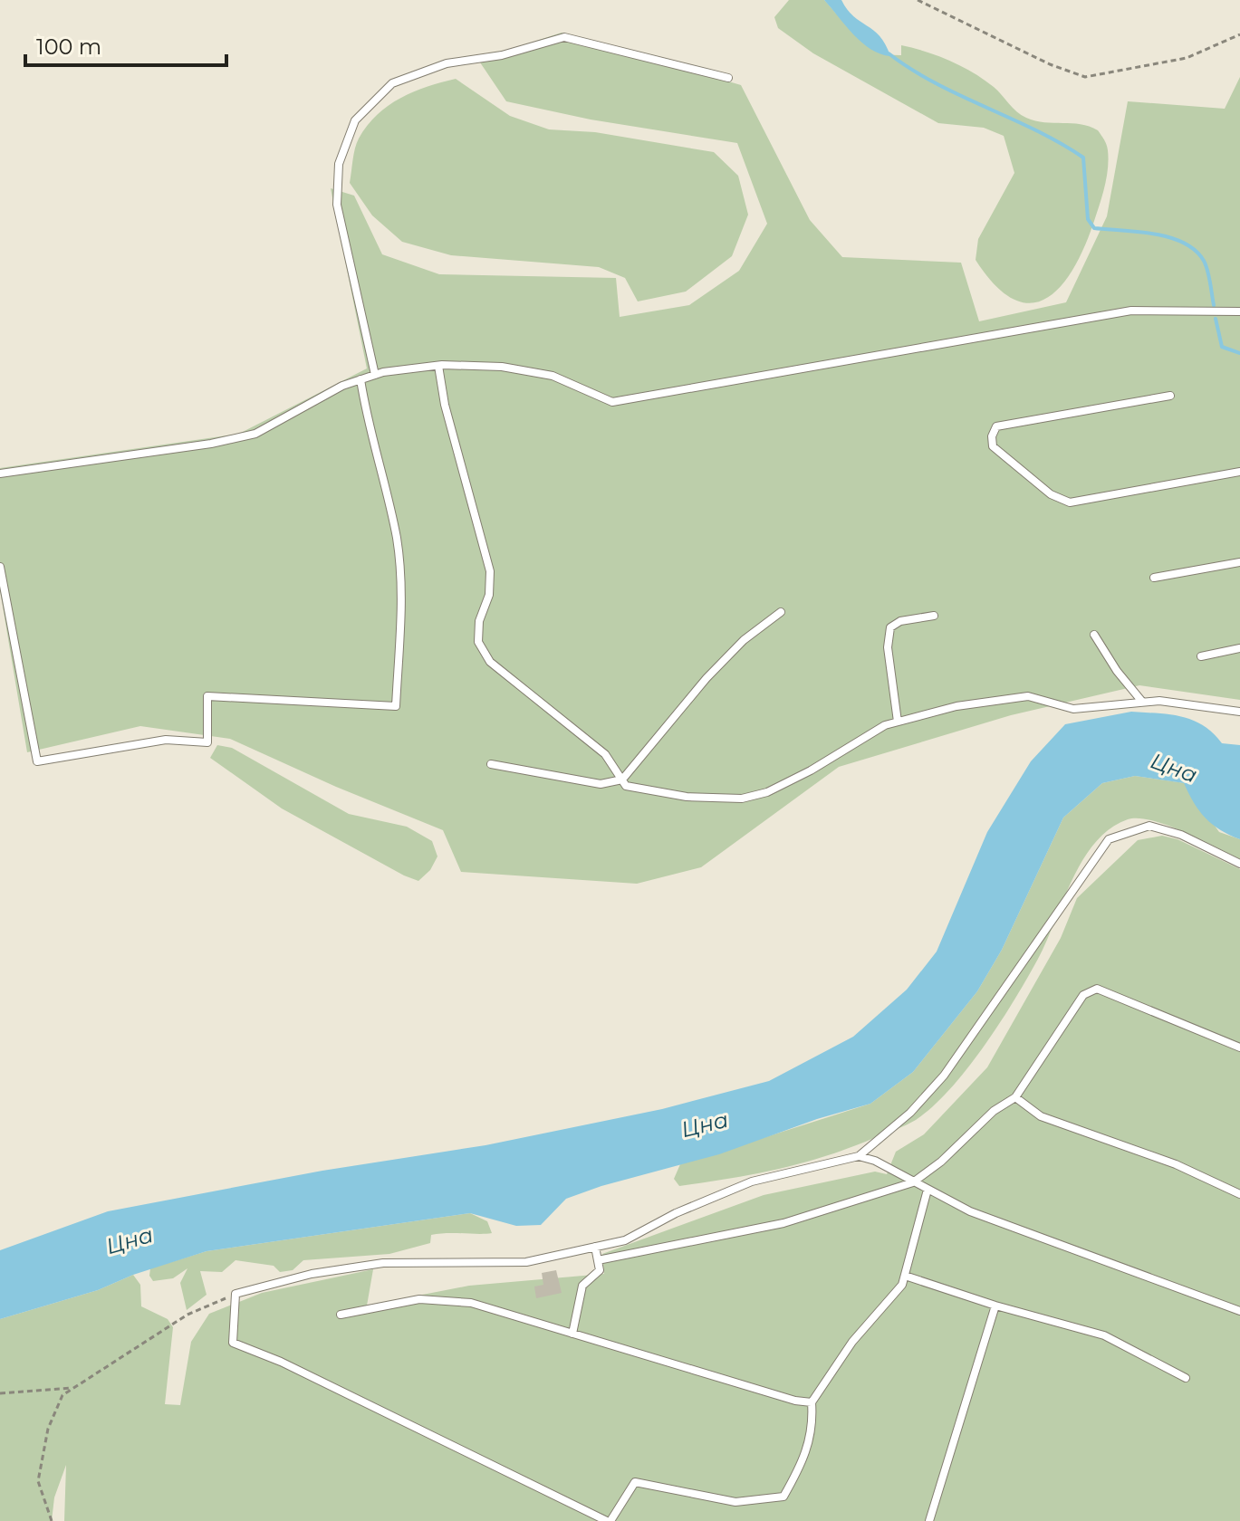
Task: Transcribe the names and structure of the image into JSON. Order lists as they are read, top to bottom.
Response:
{
  "water": ["Цна"],
  "scale_bar": "100 m"
}
